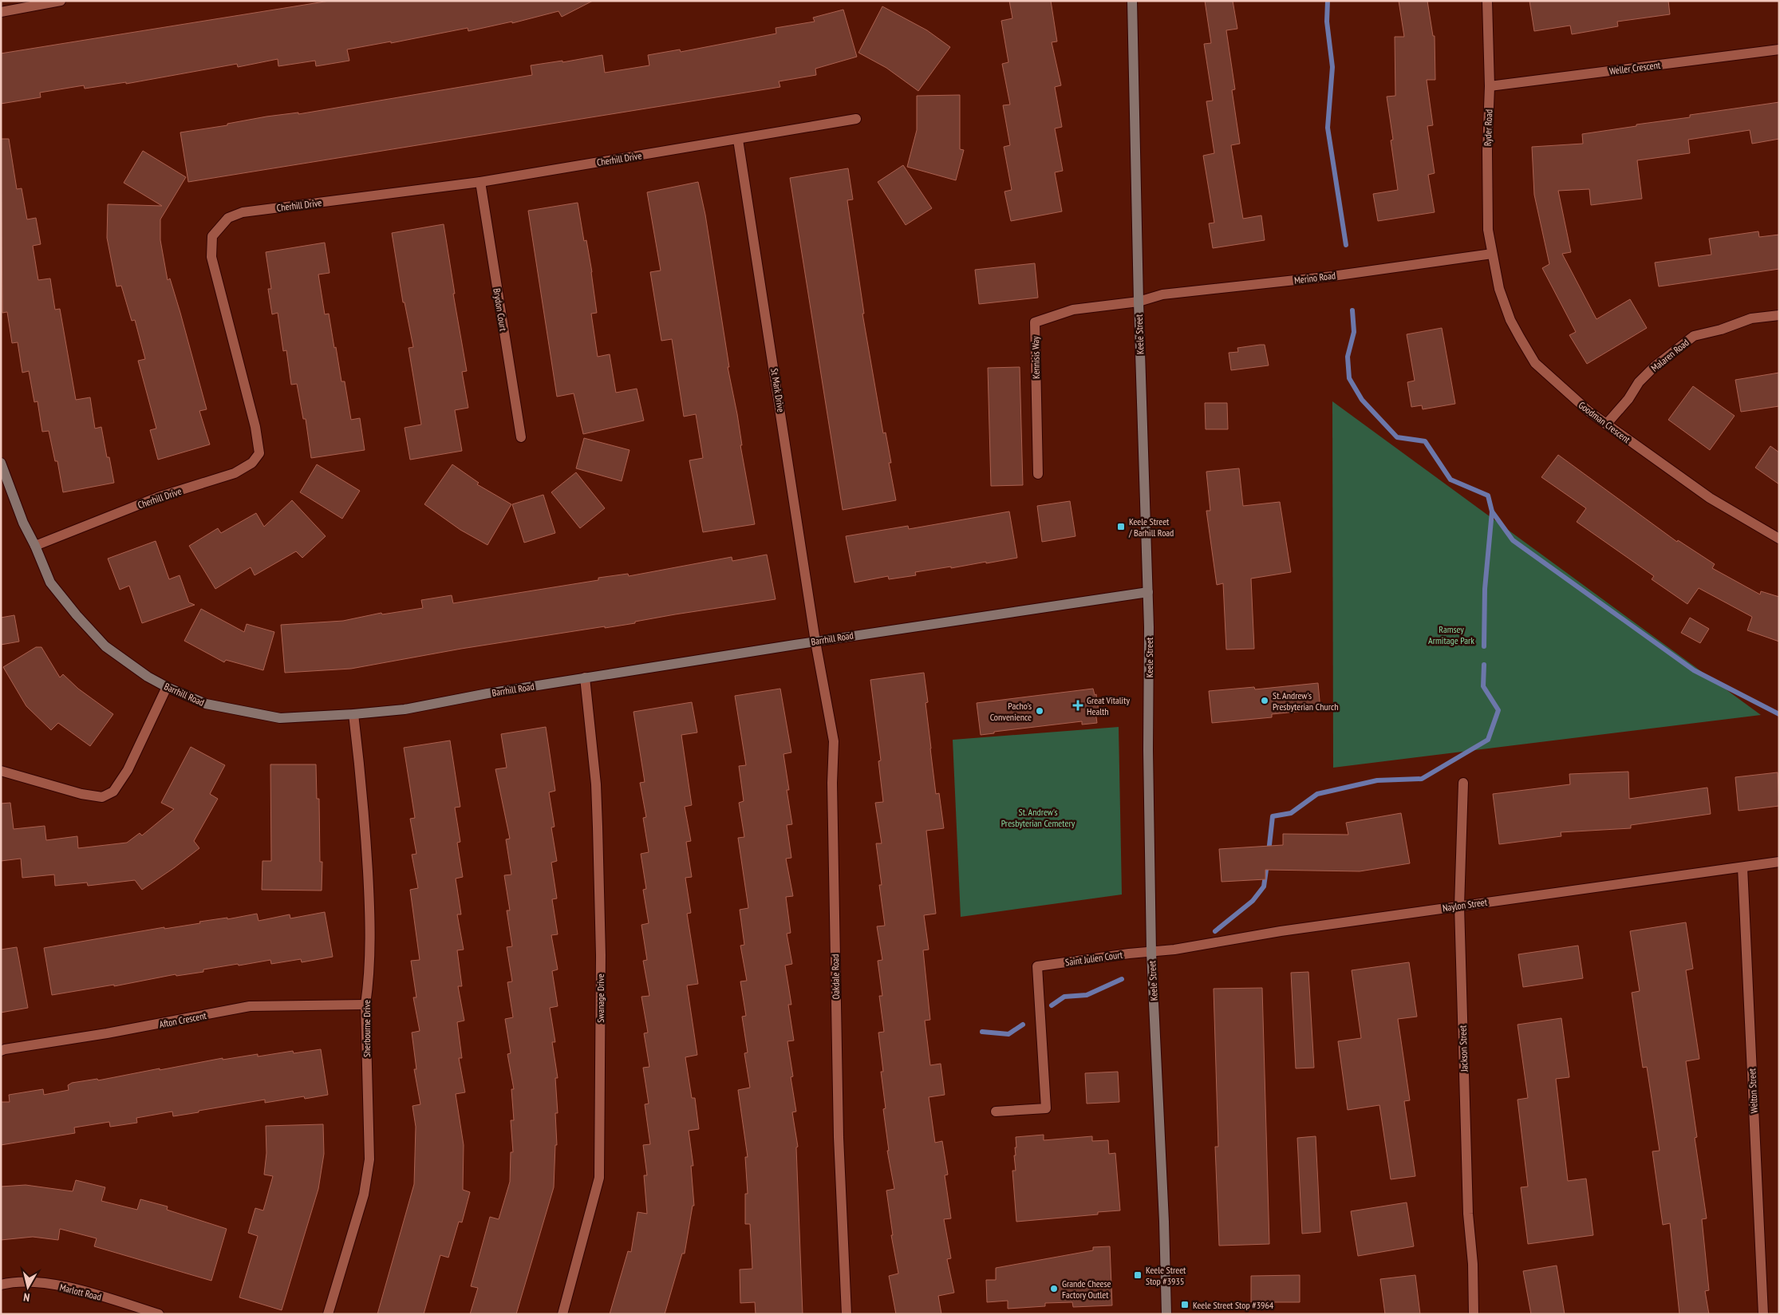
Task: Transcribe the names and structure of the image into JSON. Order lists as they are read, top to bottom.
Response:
{
  "streets": {
    "main road": ["Keele Street", "Barrhill Road"],
    "street": [
      "Weller Crescent",
      "Ryder Road",
      "Cherhill Drive",
      "Merino Road",
      "Brydon Court",
      "Malaren Road",
      "Kennisis Way",
      "St Mark Drive",
      "Goodman Crescent",
      "Naylon Street",
      "Saint Julien Court",
      "Oakdale Road",
      "Swanage Drive",
      "Afton Crescent",
      "Sherbourne Drive",
      "Jackson Street",
      "Welton Street",
      "Marlott Road"
    ]
  },
  "crossings": [
    ["Weller Crescent", "Ryder Road"],
    ["Ryder Road", "Merino Road"],
    ["Ryder Road", "Goodman Crescent"],
    ["Cherhill Drive", "Brydon Court"],
    ["Cherhill Drive", "St Mark Drive"],
    ["Cherhill Drive", "Barrhill Road"],
    ["Merino Road", "Keele Street"],
    ["Merino Road", "Kennisis Way"],
    ["Merino Road", "Goodman Crescent"],
    ["Keele Street", "Kennisis Way"],
    ["Keele Street", "Barrhill Road"],
    ["Keele Street", "Naylon Street"],
    ["Keele Street", "Saint Julien Court"],
    ["Malaren Road", "Goodman Crescent"],
    ["St Mark Drive", "Barrhill Road"],
    ["St Mark Drive", "Oakdale Road"],
    ["Barrhill Road", "Oakdale Road"],
    ["Barrhill Road", "Swanage Drive"],
    ["Barrhill Road", "Sherbourne Drive"],
    ["Naylon Street", "Saint Julien Court"],
    ["Naylon Street", "Jackson Street"],
    ["Naylon Street", "Welton Street"],
    ["Afton Crescent", "Sherbourne Drive"]
  ],
  "parks": ["Ramsey Armitage Park", "St. Andrew's Presbyterian Cemetery"],
  "places": {
    "transit": ["Keele Street / Barhill Road", "Keele Street Stop #3935", "Keele Street Stop #3964"],
    "other": ["St. Andrew's Presbyterian Church", "Pacho's Convenience", "Grande Cheese Factory Outlet"],
    "health": ["Great Vitality Health"]
  },
  "north": "bottom"
}
